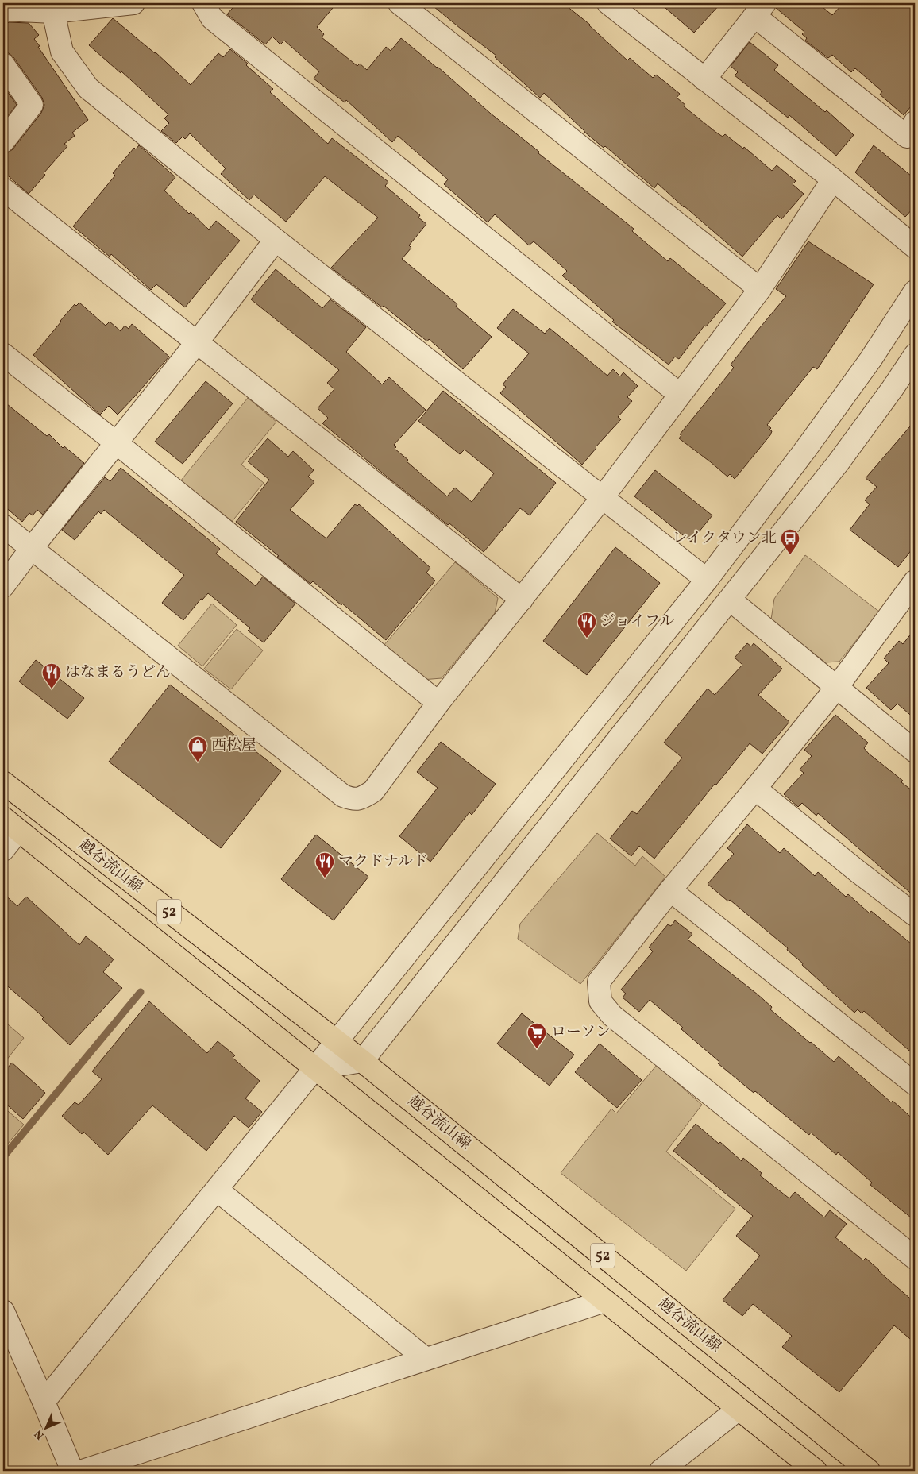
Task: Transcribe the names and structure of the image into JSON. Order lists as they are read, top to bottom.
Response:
{
  "streets": {
    "main road": ["越谷流山線", "52"]
  },
  "places": {
    "bus stop": ["レイクタウン北"],
    "restaurant": ["ジョイフル", "はなまるうどん", "マクドナルド"],
    "shop": ["西松屋"],
    "supermarket": ["ローソン"]
  },
  "north": "bottom left"
}
